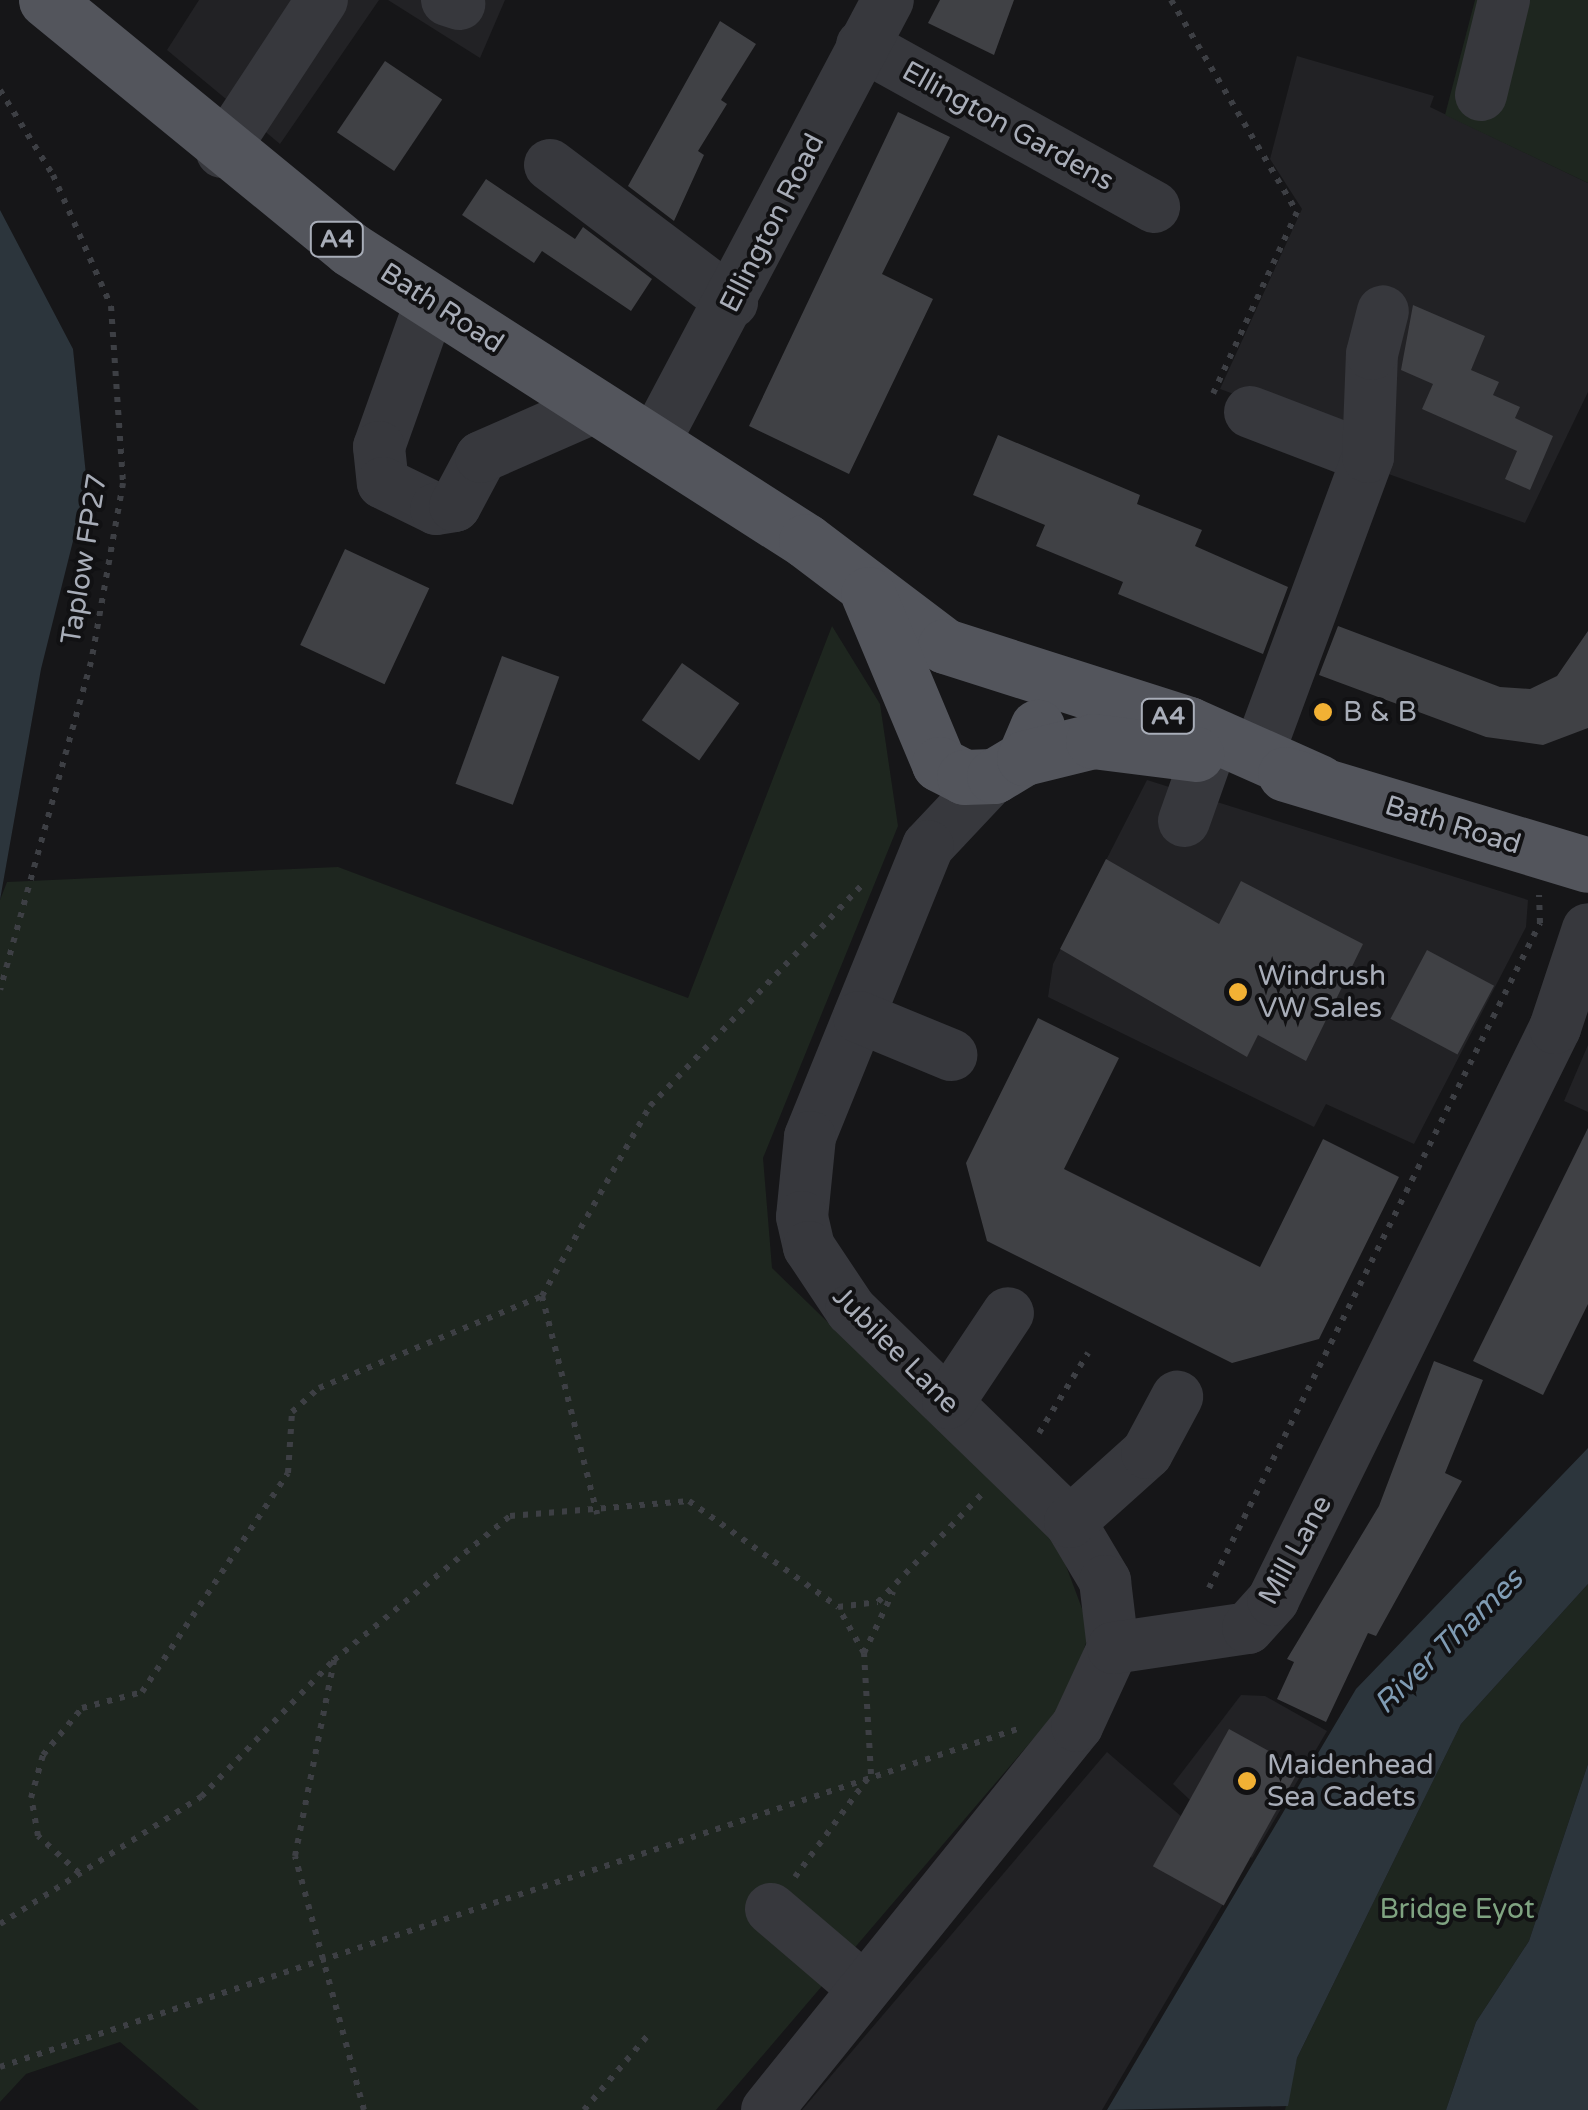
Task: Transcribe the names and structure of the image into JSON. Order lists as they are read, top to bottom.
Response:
{
  "streets": {
    "main road": ["A4", "Bath Road"],
    "street": [
      "Ellington Gardens",
      "Ellington Road",
      "Jubilee Lane",
      "Mill Lane"
    ],
    "path": ["Taplow FP27"]
  },
  "crossings": [
    ["Ellington Gardens", "Ellington Road"],
    ["Ellington Road", "Bath Road"],
    ["Bath Road", "Jubilee Lane"],
    ["Jubilee Lane", "Mill Lane"]
  ],
  "water": ["River Thames"],
  "parks": ["Bridge Eyot"],
  "places": ["B & B", "Windrush VW Sales", "Maidenhead Sea Cadets"]
}
